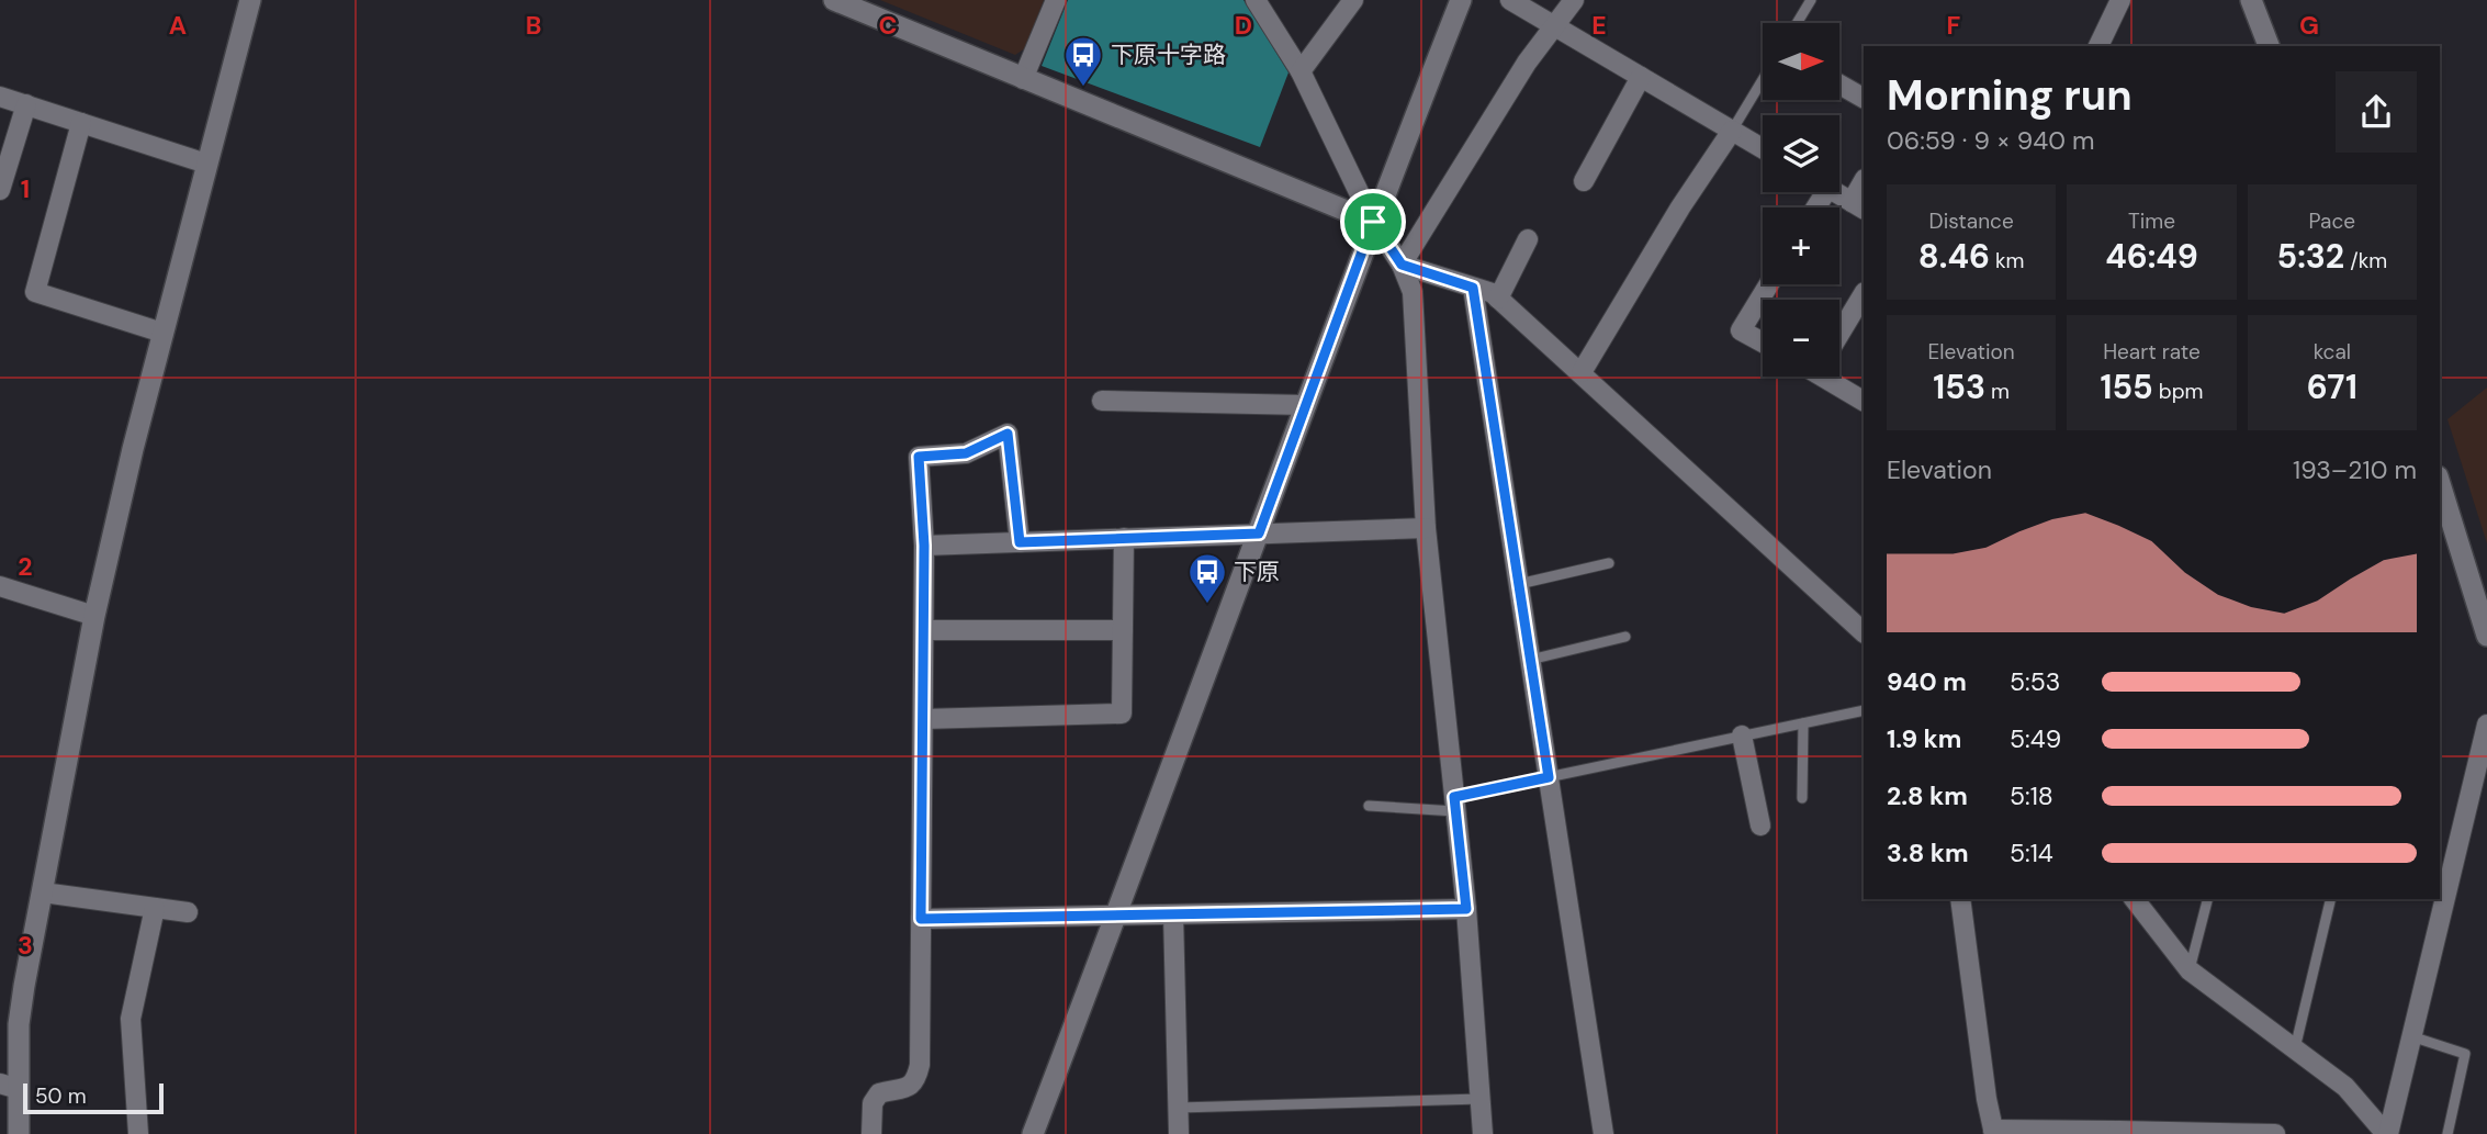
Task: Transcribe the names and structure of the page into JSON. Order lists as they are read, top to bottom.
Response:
{
  "places": {
    "bus stop": ["下原十字路", "下原"]
  },
  "scale_bar": "50 m",
  "north": "right",
  "page": {
    "map_buttons": ["+", "−"],
    "heading": ["Morning run", "06:59 · 9 × 940 m"],
    "stats": [
      ["Distance", "8.46 km"],
      ["Time", "46:49"],
      ["Pace", "5:32 /km"],
      ["Elevation", "153 m"],
      ["Heart rate", "155 bpm"],
      ["kcal", "671"]
    ],
    "chart": ["Elevation", "193–210 m"],
    "list": [
      {
        "name": "940 m",
        "note": "5:53"
      },
      {
        "name": "1.9 km",
        "note": "5:49"
      },
      {
        "name": "2.8 km",
        "note": "5:18"
      },
      {
        "name": "3.8 km",
        "note": "5:14"
      }
    ],
    "scale": "50 m"
  },
  "grid": {
    "columns": [
      "A",
      "B",
      "C",
      "D",
      "E",
      "F",
      "G"
    ],
    "rows": ["1", "2", "3"]
  }
}
